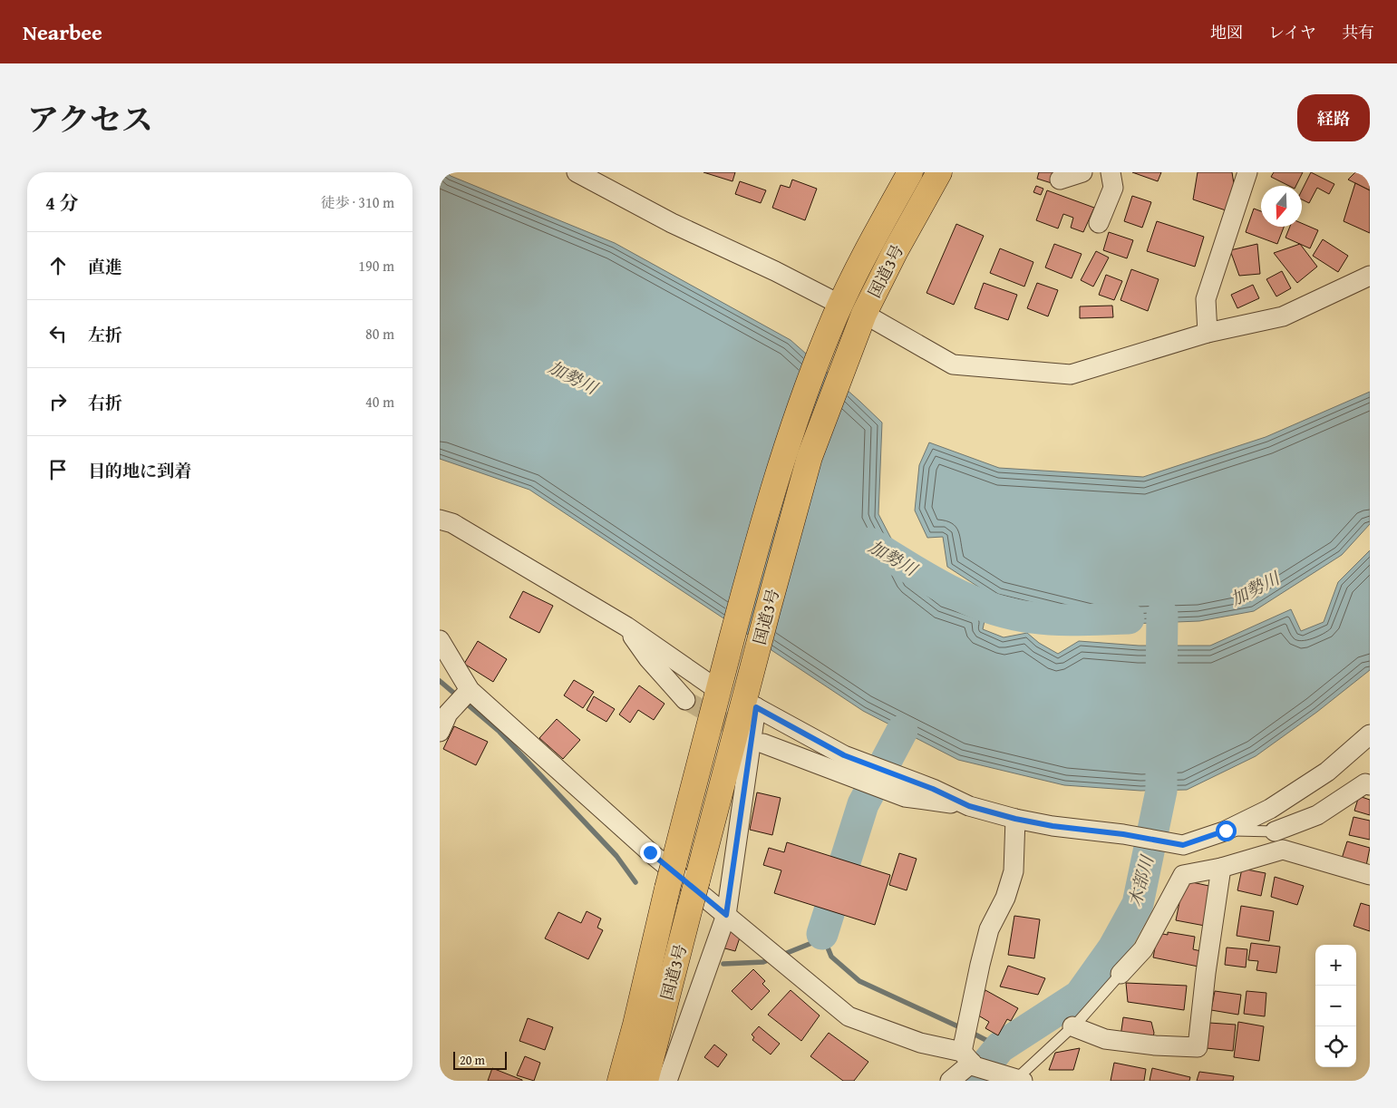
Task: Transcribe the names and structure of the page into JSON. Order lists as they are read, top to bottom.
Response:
{
  "streets": {
    "highway": ["国道3号"]
  },
  "water": ["加勢川", "木部川"],
  "scale_bar": "20 m",
  "north": "bottom",
  "page": {
    "header": "Nearbee",
    "nav": ["地図", "レイヤ", "共有"],
    "title": "アクセス",
    "buttons": "経路",
    "heading": ["4 分", "徒歩 · 310 m"],
    "list": [
      ["直進", "190 m"],
      ["左折", "80 m"],
      ["右折", "40 m"],
      "目的地に到着"
    ],
    "map_buttons": ["+", "−"],
    "scale": "20 m"
  }
}
